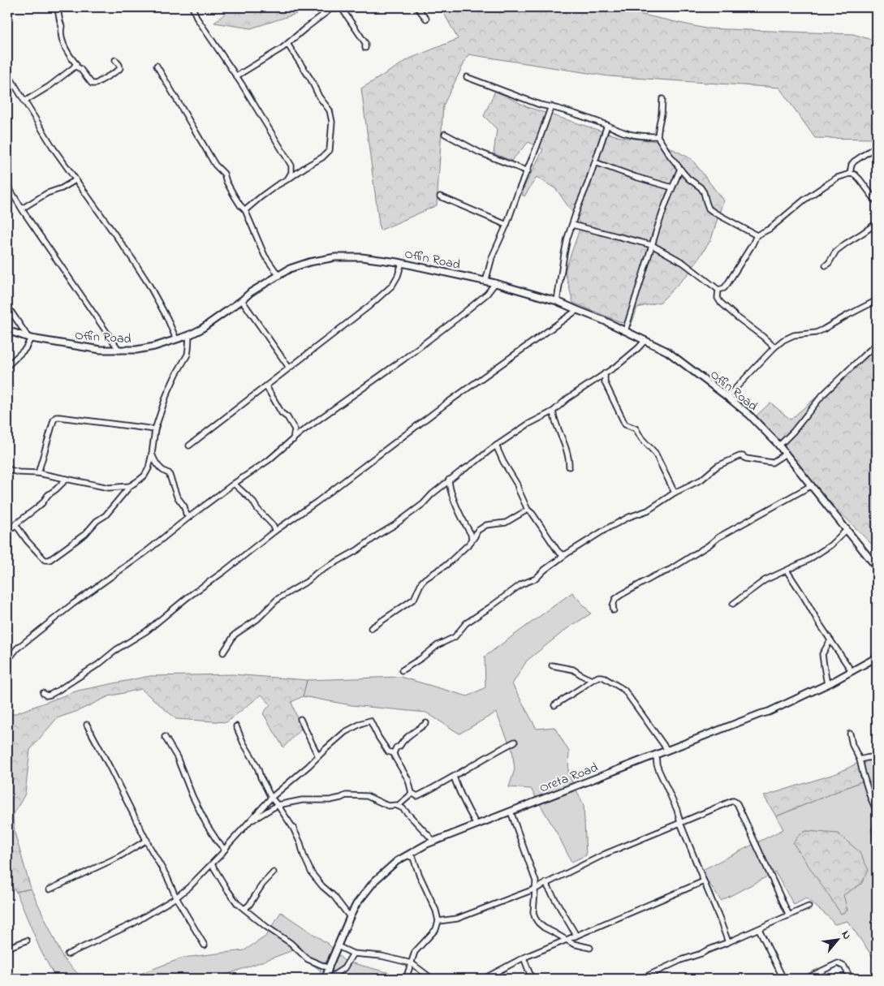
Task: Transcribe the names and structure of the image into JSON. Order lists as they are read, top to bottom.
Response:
{
  "streets": {
    "street": ["Offin Road", "Oreta Road"]
  },
  "north": "top right"
}
